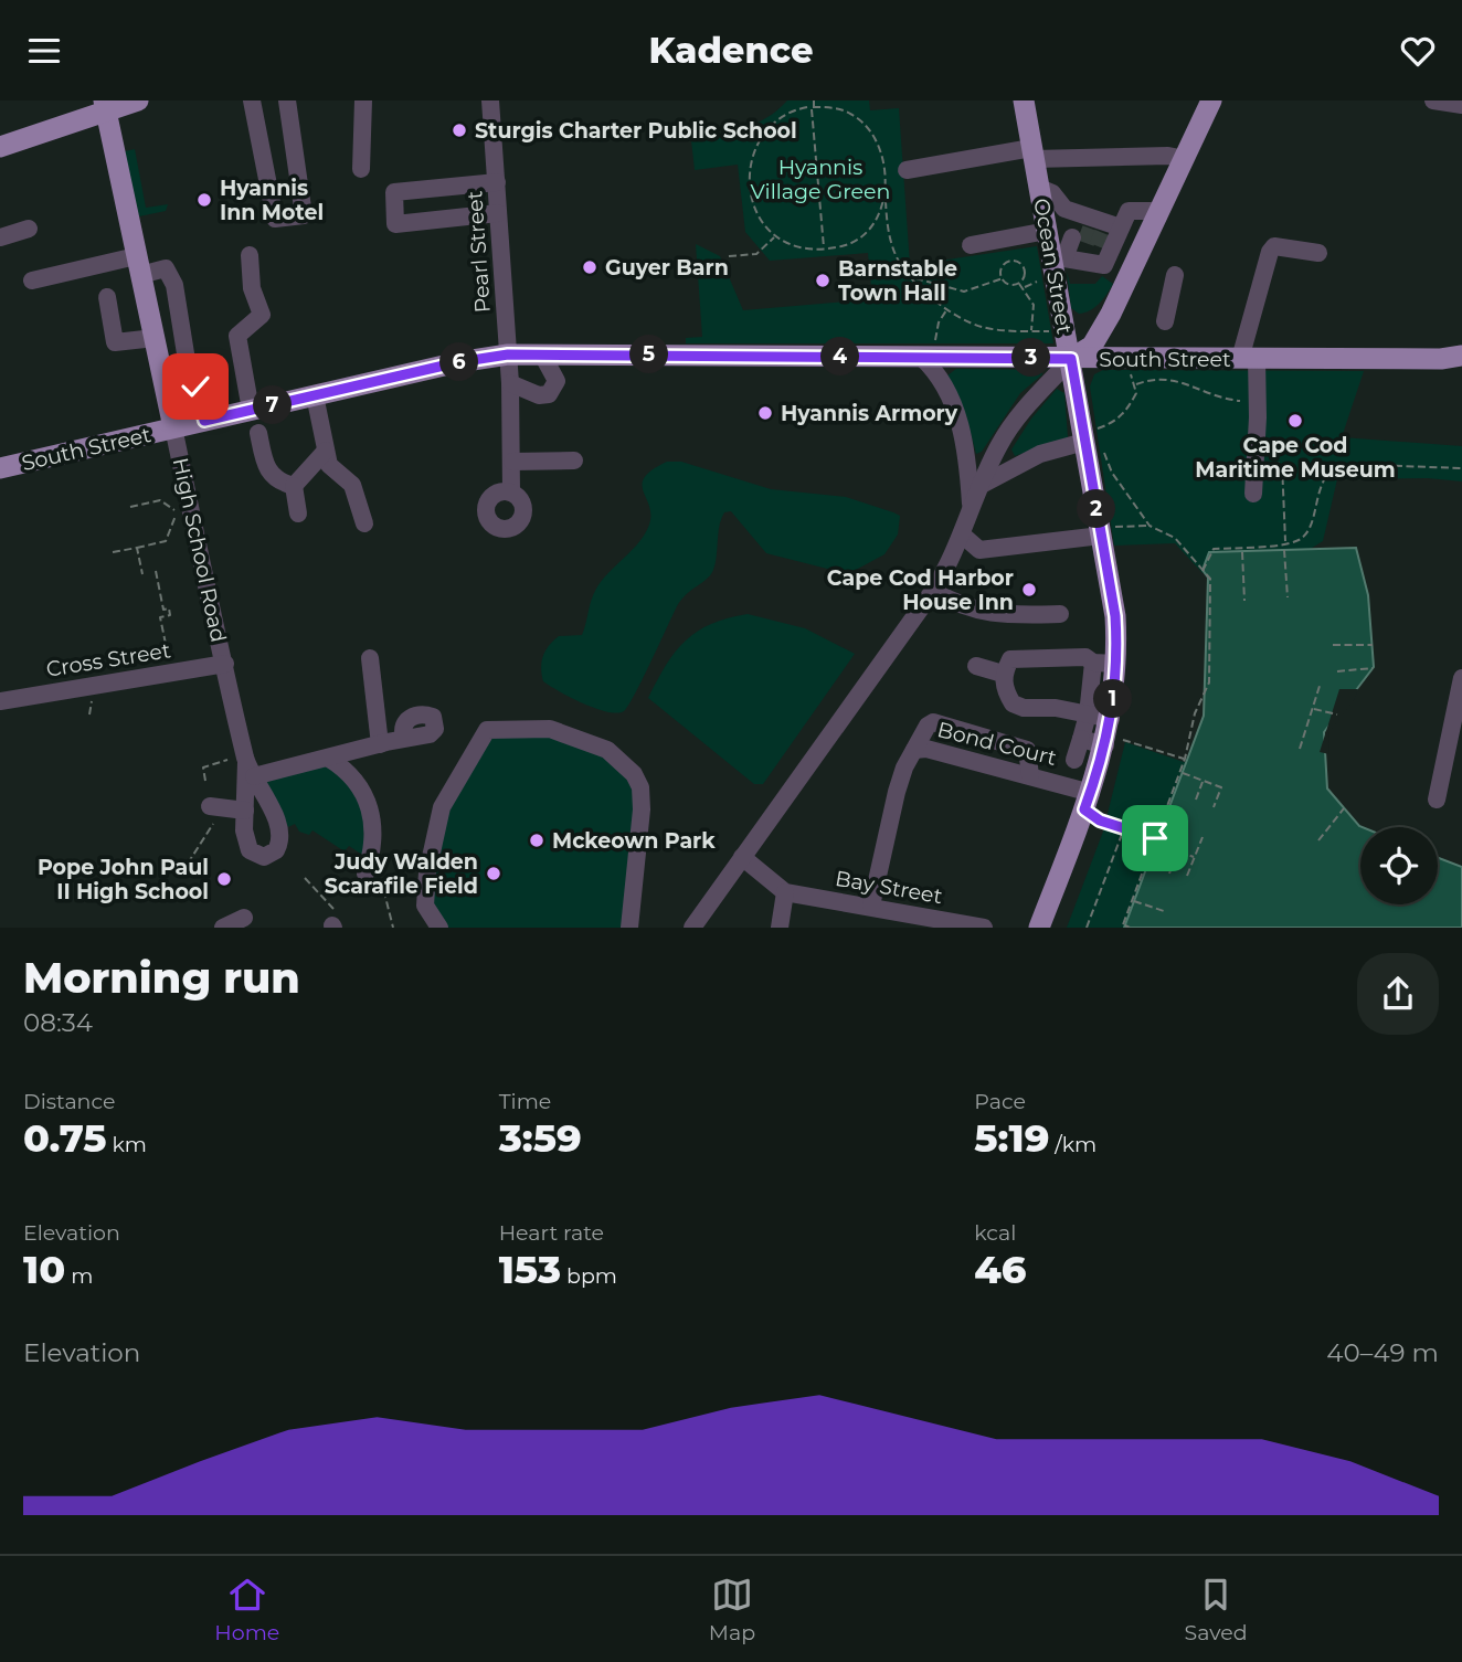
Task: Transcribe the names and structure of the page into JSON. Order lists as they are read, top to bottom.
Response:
{
  "streets": {
    "main road": ["Ocean Street", "South Street", "High School Road"],
    "street": [
      "Pearl Street",
      "Cross Street",
      "Bond Court",
      "Bay Street"
    ]
  },
  "crossings": [
    ["Pearl Street", "South Street"],
    ["Ocean Street", "South Street"],
    ["Ocean Street", "Bond Court"],
    ["South Street", "High School Road"],
    ["High School Road", "Cross Street"],
    ["Bond Court", "Bay Street"]
  ],
  "parks": ["Hyannis Village Green"],
  "places": [
    "Sturgis Charter Public School",
    "Hyannis Inn Motel",
    "Guyer Barn",
    "Barnstable Town Hall",
    "Hyannis Armory",
    "Cape Cod Maritime Museum",
    "Cape Cod Harbor House Inn",
    "Mckeown Park",
    "Judy Walden Scarafile Field",
    "Pope John Paul II High School"
  ],
  "page": {
    "header": "Kadence",
    "pins": [
      "5",
      "4",
      "3",
      "6",
      "7",
      "2",
      "1"
    ],
    "heading": ["Morning run", "08:34"],
    "stats": [
      ["Distance", "0.75 km"],
      ["Time", "3:59"],
      ["Pace", "5:19 /km"],
      ["Elevation", "10 m"],
      ["Heart rate", "153 bpm"],
      ["kcal", "46"]
    ],
    "chart": ["Elevation", "40–49 m"],
    "tabs": ["Home", "Map", "Saved"]
  }
}
